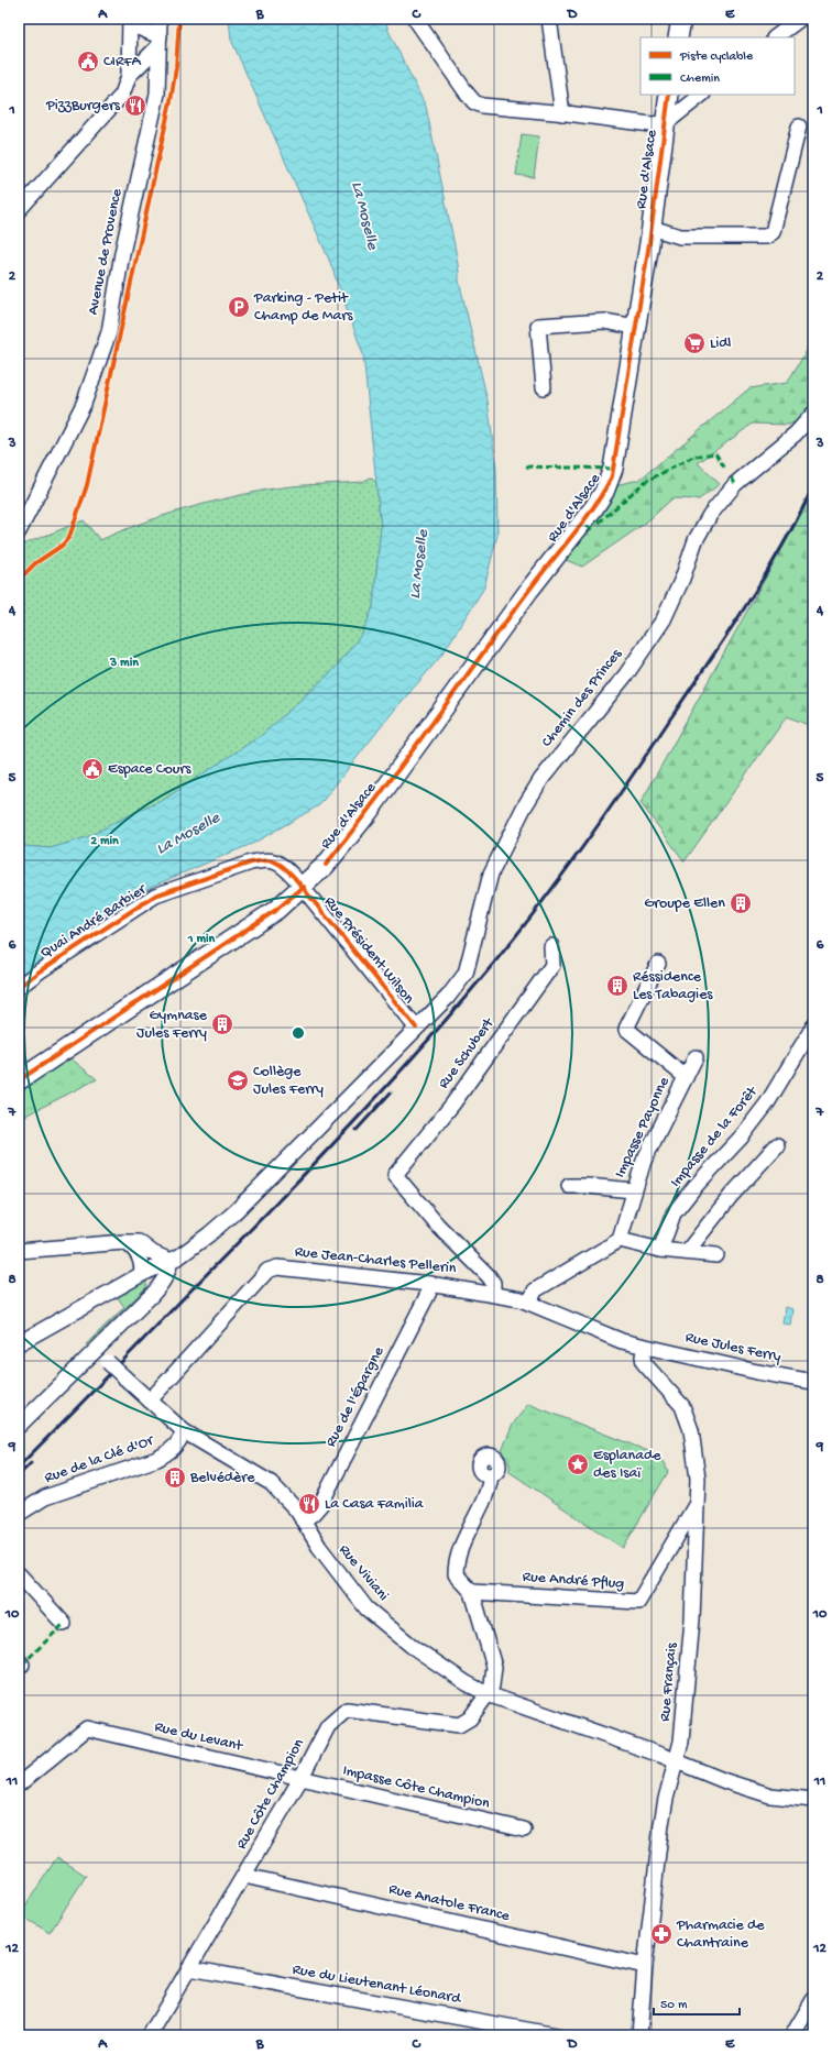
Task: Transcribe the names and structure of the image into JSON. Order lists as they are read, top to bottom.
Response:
{
  "streets": {
    "main road": ["Rue d'Alsace"],
    "street": [
      "Avenue de Provence",
      "Chemin des Princes",
      "Quai André Barbier",
      "Rue Président Wilson",
      "Rue Schubert",
      "Impasse Payonne",
      "Impasse de la Forêt",
      "Rue Jean-Charles Pellerin",
      "Rue Jules Ferry",
      "Rue de l'Épargne",
      "Rue de la Clé d'Or",
      "Rue Viviani",
      "Rue André Pflug",
      "Rue Français",
      "Rue du Levant",
      "Impasse Côte Champion",
      "Rue Côte Champion",
      "Rue Anatole France",
      "Rue du Lieutenant Léonard"
    ]
  },
  "crossings": [
    ["Rue d'Alsace", "Quai André Barbier"],
    ["Rue d'Alsace", "Rue Président Wilson"],
    ["Chemin des Princes", "Rue Président Wilson"],
    ["Quai André Barbier", "Rue Président Wilson"],
    ["Rue Jean-Charles Pellerin", "Rue Jules Ferry"],
    ["Rue Jean-Charles Pellerin", "Rue de l'Épargne"],
    ["Rue Jean-Charles Pellerin", "Rue Viviani"],
    ["Rue Jean-Charles Pellerin", "Rue Français"],
    ["Rue Jules Ferry", "Rue Français"],
    ["Rue de l'Épargne", "Rue Viviani"],
    ["Rue de la Clé d'Or", "Rue Viviani"],
    ["Rue Viviani", "Rue Français"],
    ["Rue Viviani", "Rue Côte Champion"],
    ["Rue André Pflug", "Rue Français"],
    ["Rue Français", "Rue Anatole France"],
    ["Rue du Levant", "Impasse Côte Champion"],
    ["Rue du Levant", "Rue Côte Champion"],
    ["Impasse Côte Champion", "Rue Côte Champion"],
    ["Rue Côte Champion", "Rue Anatole France"],
    ["Rue Côte Champion", "Rue du Lieutenant Léonard"]
  ],
  "water": ["La Moselle"],
  "places": {
    "public building": ["CIRFA", "Espace Cours"],
    "restaurant": ["PizzBurgers", "La Casa Familia"],
    "parking": ["Parking - Petit Champ de Mars"],
    "supermarket": ["Lidl"],
    "building": [
      "Groupe Ellen",
      "Réssidence Les Tabagies",
      "Gymnase Jules Ferry",
      "Belvédère"
    ],
    "school or university": ["Collège Jules Ferry"],
    "place": ["Esplanade des Isaï"],
    "pharmacy": ["Pharmacie de Chantraine"]
  },
  "legend": ["Piste cyclable", "Chemin"],
  "scale_bar": "50 m",
  "grid": {
    "columns": [
      "A",
      "B",
      "C",
      "D",
      "E"
    ],
    "rows": [
      "1",
      "2",
      "3",
      "4",
      "5",
      "6",
      "7",
      "8",
      "9",
      "10",
      "11",
      "12"
    ]
  },
  "rings": ["3 min", "2 min", "1 min"]
}
